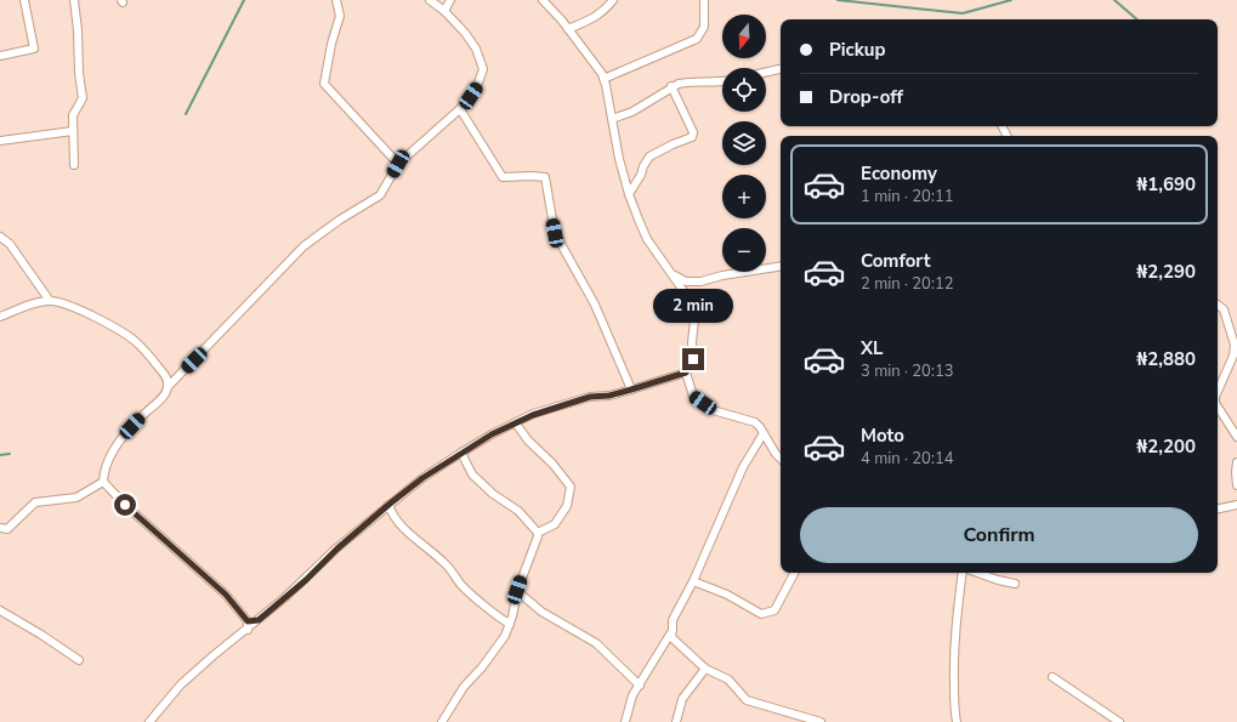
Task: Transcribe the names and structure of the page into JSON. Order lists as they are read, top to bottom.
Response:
{
  "north": "bottom",
  "page": {
    "map_buttons": ["+", "−"],
    "banner": ["Pickup", "Drop-off"],
    "list": [
      {
        "name": "Economy",
        "note": "1 min · 20:11",
        "value": "₦1,690"
      },
      {
        "name": "Comfort",
        "note": "2 min · 20:12",
        "value": "₦2,290"
      },
      {
        "name": "XL",
        "note": "3 min · 20:13",
        "value": "₦2,880"
      },
      {
        "name": "Moto",
        "note": "4 min · 20:14",
        "value": "₦2,200"
      }
    ],
    "bubble": "2 min",
    "buttons": "Confirm"
  }
}
